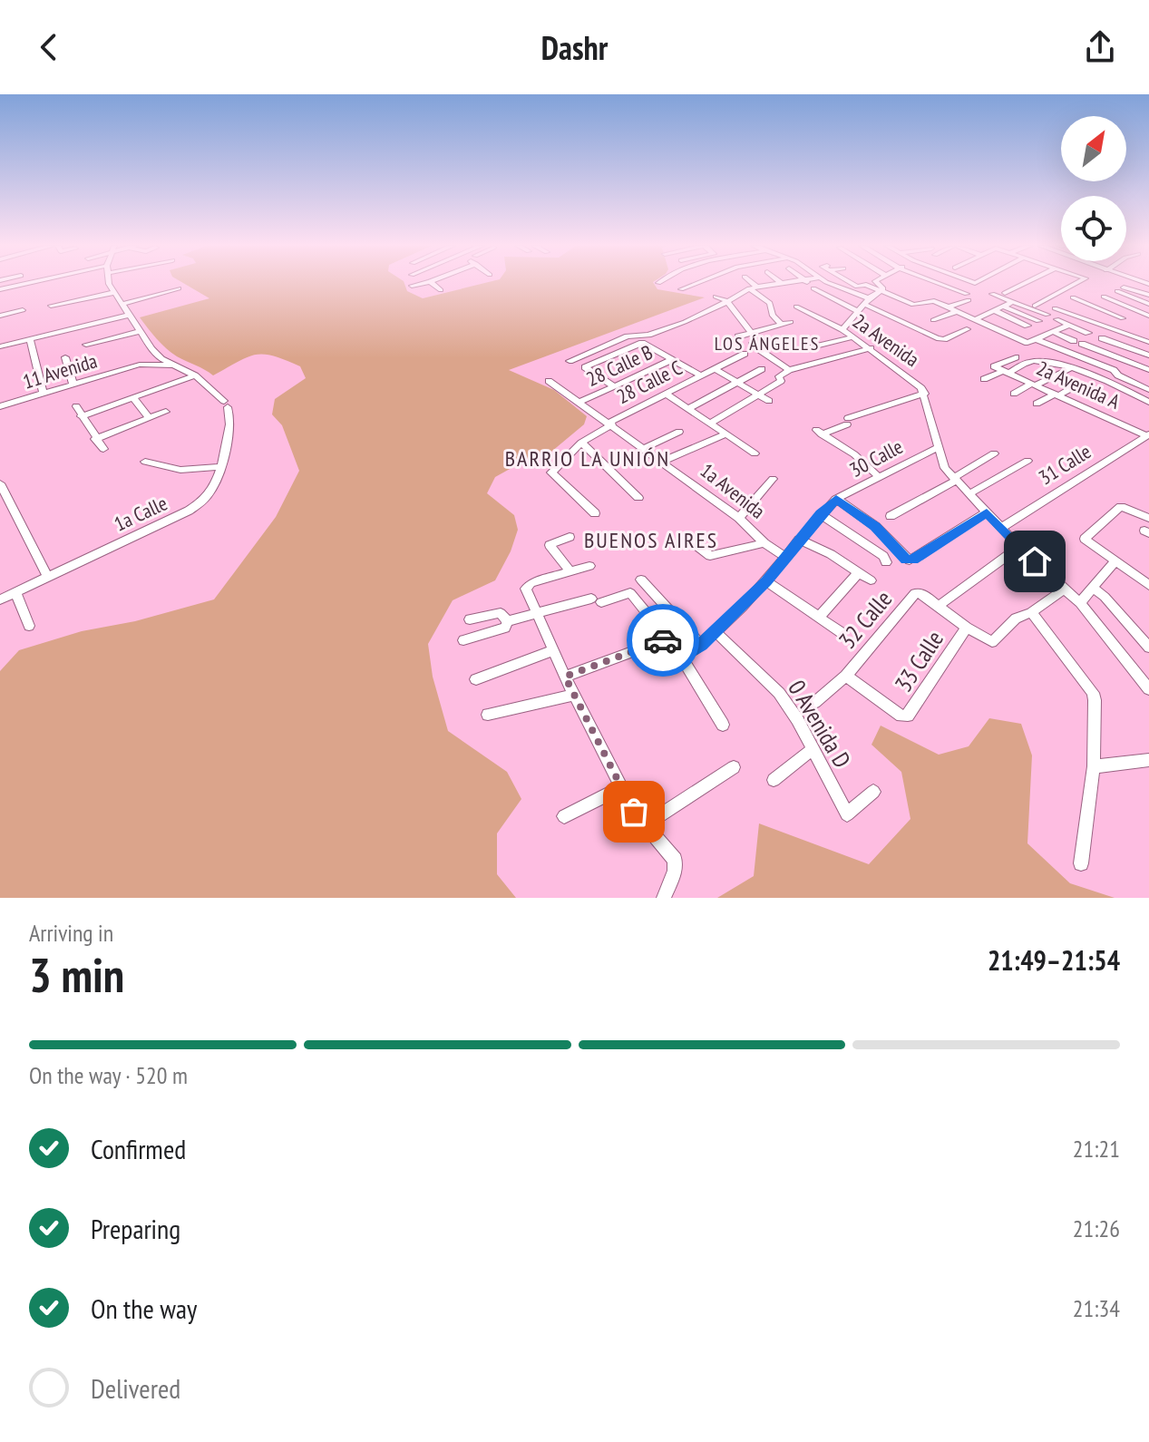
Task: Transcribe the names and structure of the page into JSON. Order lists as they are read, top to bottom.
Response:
{
  "streets": {
    "street": [
      "2a Avenida",
      "28 Calle B",
      "11 Avenida",
      "28 Calle C",
      "2a Avenida A",
      "30 Calle",
      "31 Calle",
      "1a Avenida",
      "1a Calle",
      "32 Calle",
      "33 Calle",
      "0 Avenida D"
    ]
  },
  "crossings": [
    ["2a Avenida", "30 Calle"],
    ["2a Avenida", "31 Calle"],
    ["28 Calle B", "1a Avenida"],
    ["11 Avenida", "1a Calle"],
    ["28 Calle C", "1a Avenida"],
    ["2a Avenida A", "31 Calle"],
    ["30 Calle", "1a Avenida"],
    ["30 Calle", "0 Avenida D"],
    ["32 Calle", "33 Calle"]
  ],
  "districts": ["LOS ÁNGELES", "BARRIO LA UNIÓN", "BUENOS AIRES"],
  "north": "top right",
  "page": {
    "header": "Dashr",
    "heading": ["3 min", "Arriving in", "21:49–21:54"],
    "bar": "On the way · 520 m",
    "list": [
      ["Confirmed", "21:21"],
      ["Preparing", "21:26"],
      ["On the way", "21:34"],
      "Delivered"
    ]
  }
}
